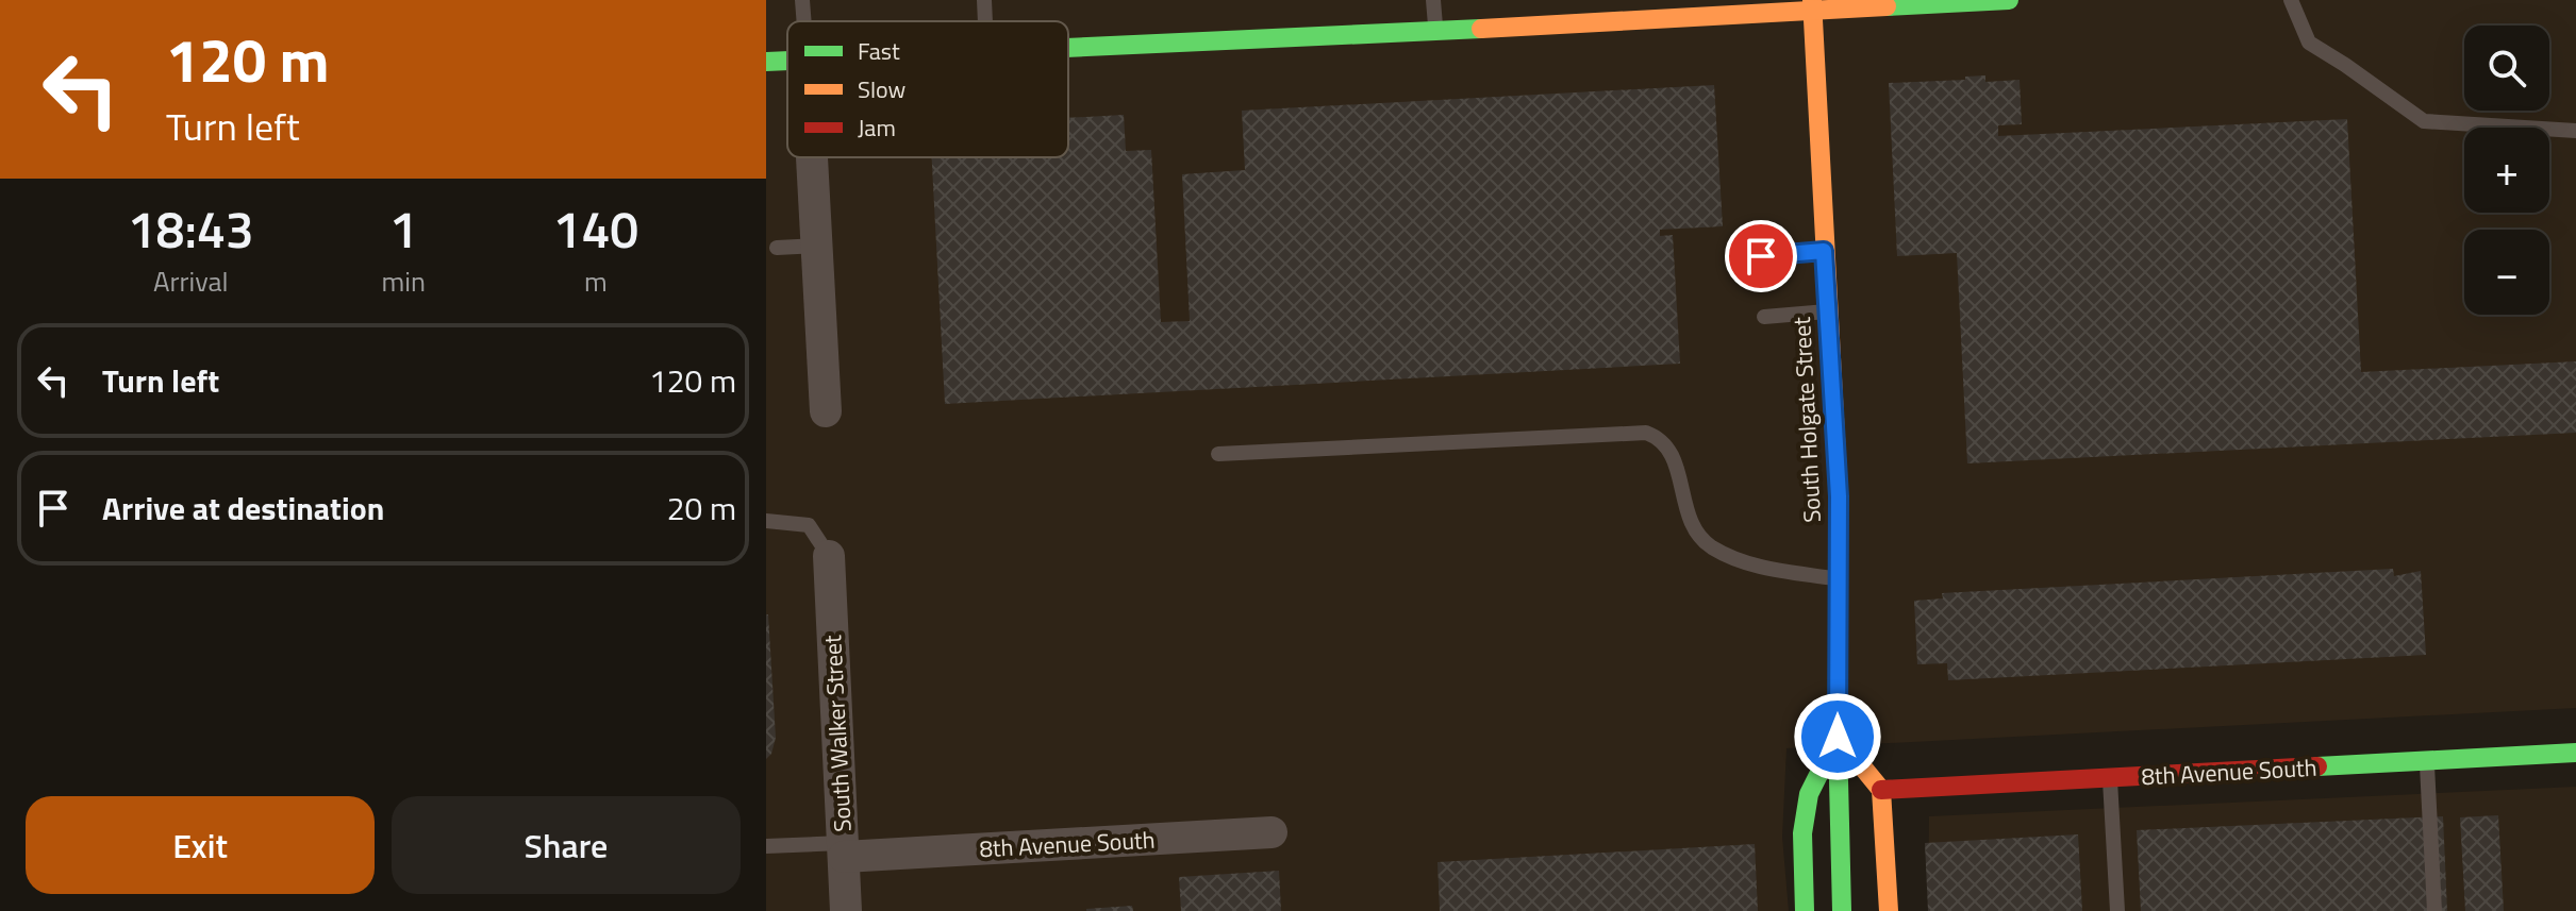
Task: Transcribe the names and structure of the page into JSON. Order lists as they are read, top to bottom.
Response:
{
  "streets": {
    "street": ["South Holgate Street", "South Walker Street", "8th Avenue South"]
  },
  "crossings": [
    ["South Walker Street", "8th Avenue South"]
  ],
  "legend": ["Fast", "Slow", "Jam"],
  "page": {
    "turn": ["120 m", "Turn left"],
    "map_buttons": ["+", "−"],
    "eta": [
      "18:43",
      "Arrival",
      "1",
      "min",
      "140",
      "m"
    ],
    "list": [
      {
        "name": "Turn left",
        "value": "120 m"
      },
      {
        "name": "Arrive at destination",
        "value": "20 m"
      }
    ],
    "buttons": ["Exit", "Share"]
  }
}
